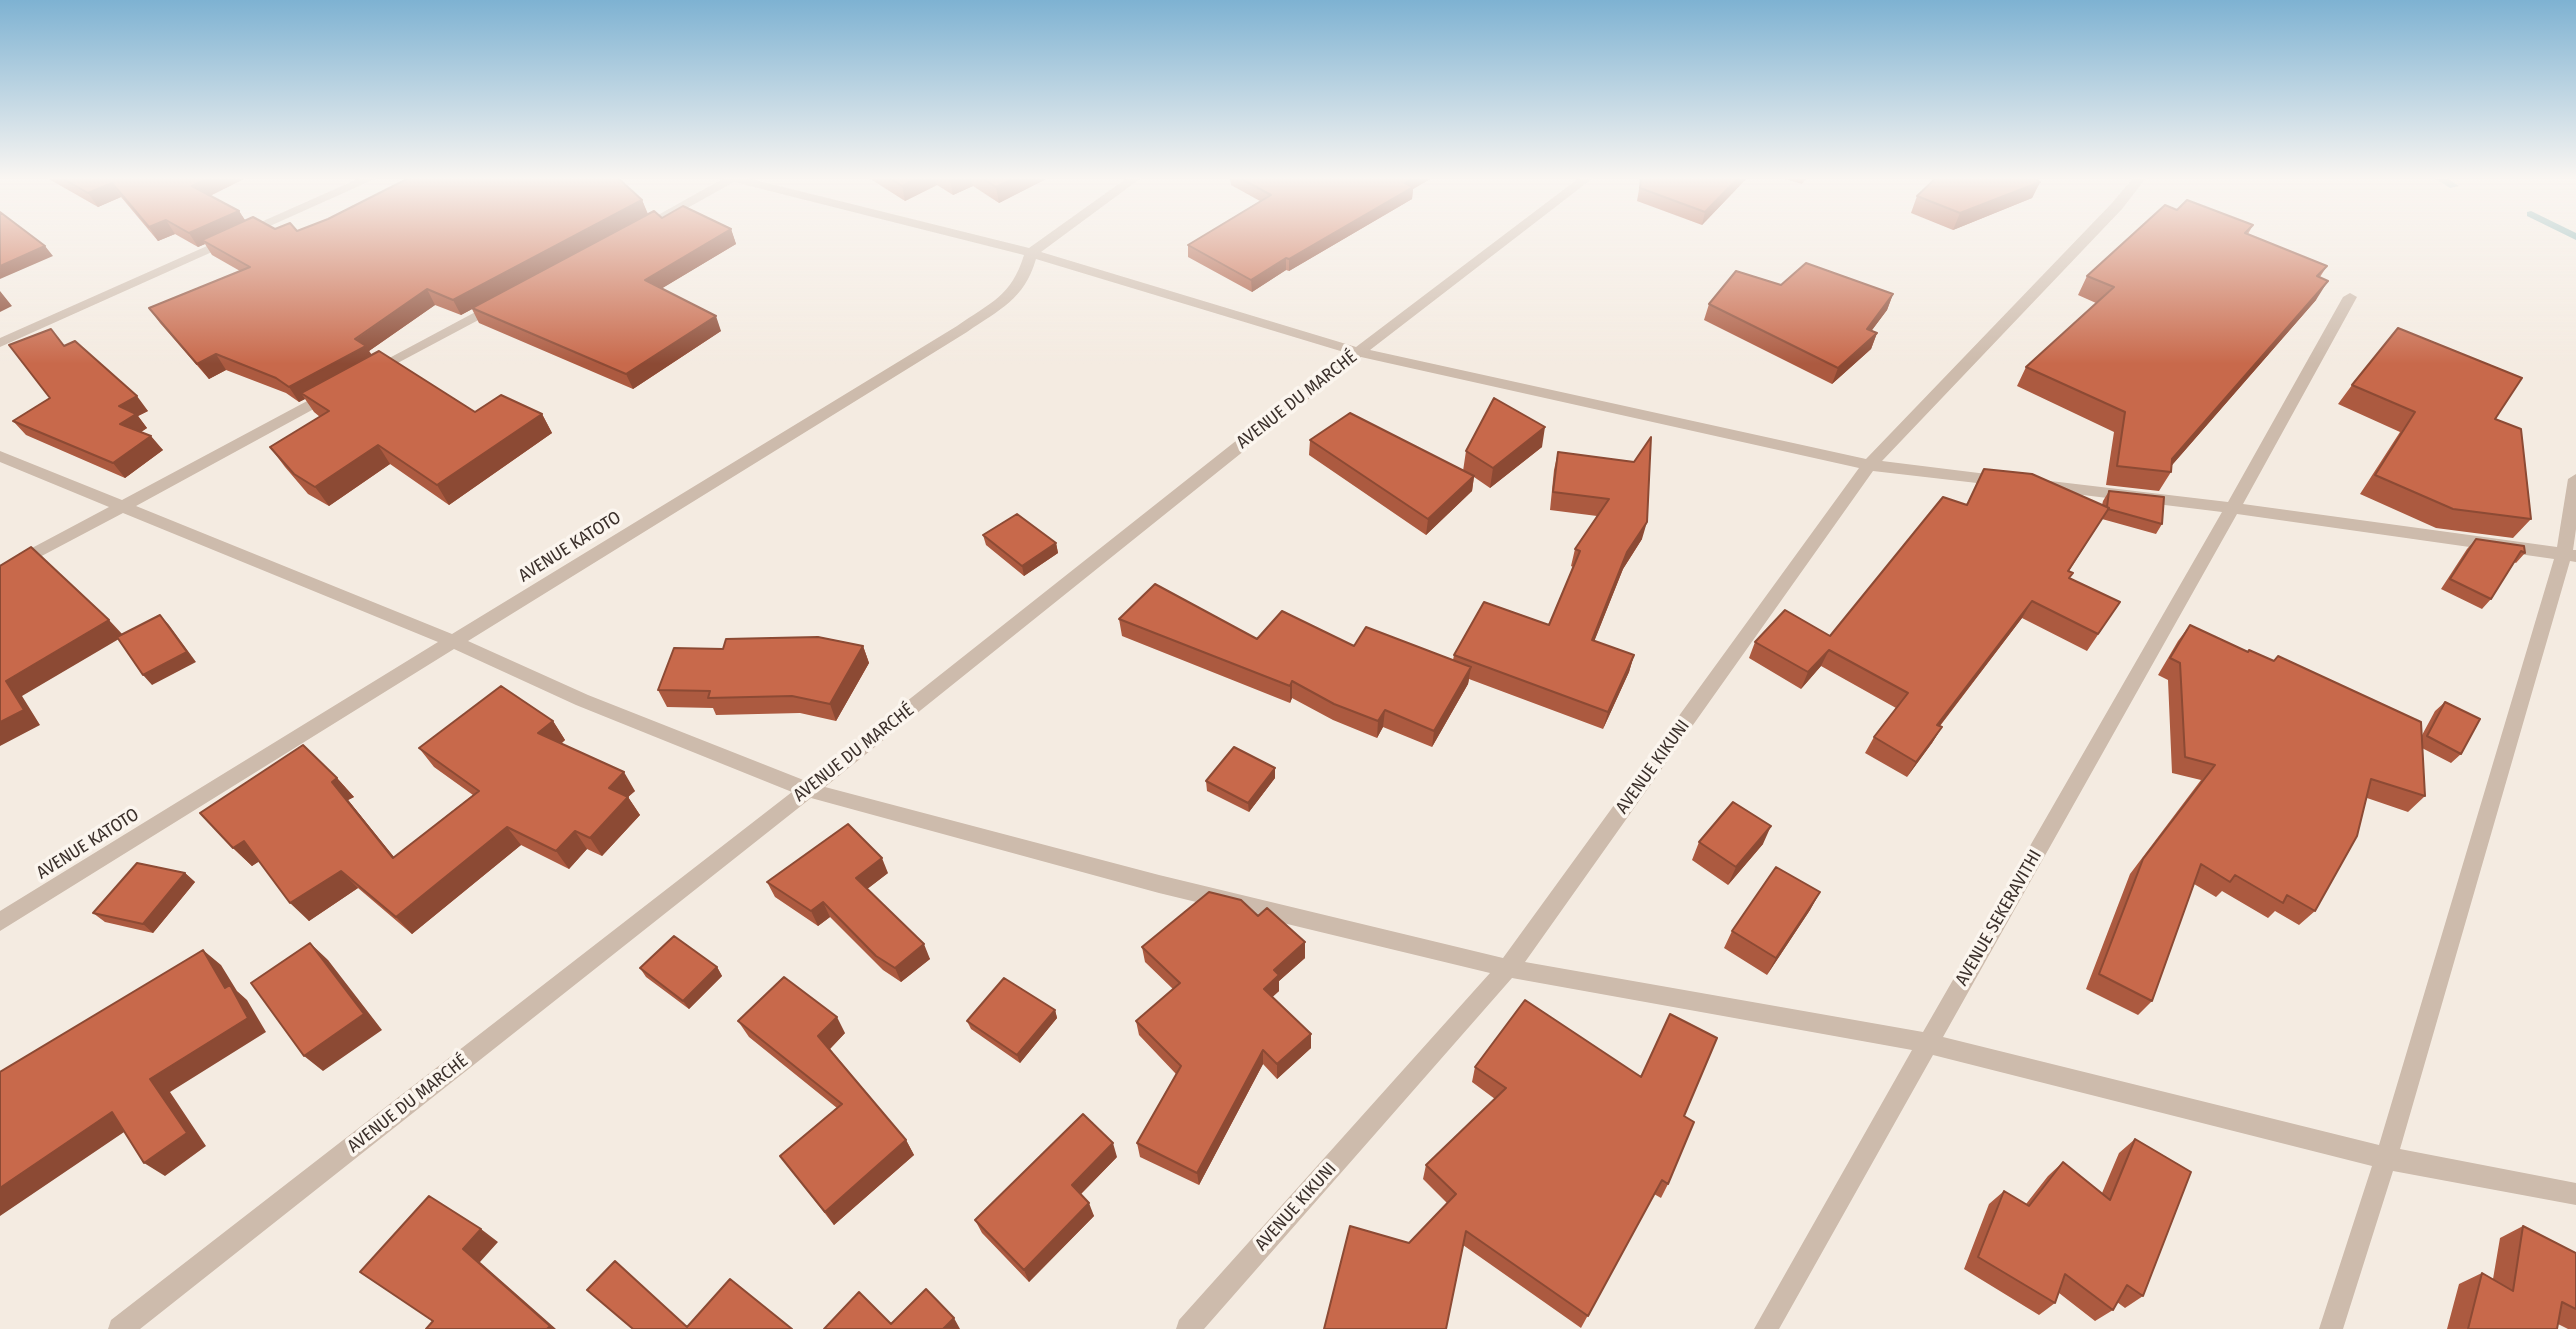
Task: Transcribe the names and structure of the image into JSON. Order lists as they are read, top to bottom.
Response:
{
  "streets": {
    "street": [
      "AVENUE DU MARCHÉ",
      "AVENUE KATOTO",
      "AVENUE KIKUNI",
      "AVENUE SEKERAVITHI"
    ]
  }
}
